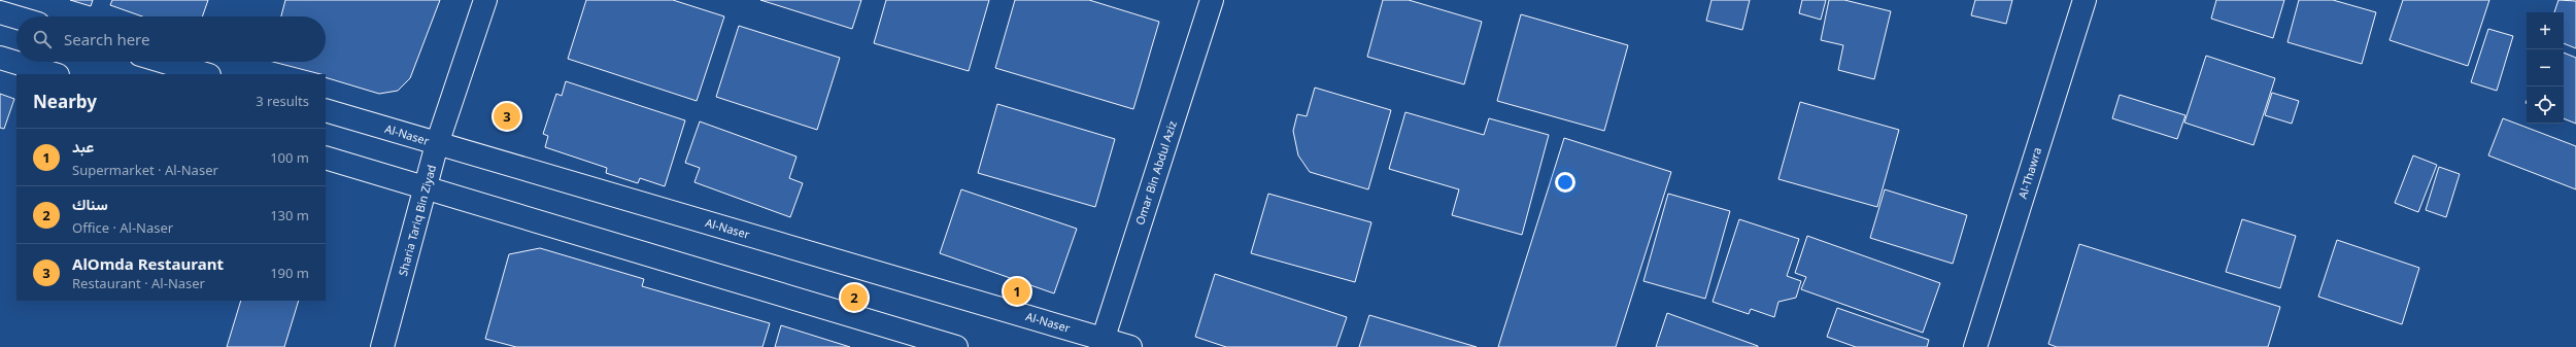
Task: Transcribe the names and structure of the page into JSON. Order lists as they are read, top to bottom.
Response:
{
  "streets": {
    "main road": [
      "Al-Naser",
      "Omar Bin Abdul Aziz",
      "Al-Thawra",
      "Sharia Tariq Bin Ziyad"
    ]
  },
  "crossings": [
    ["Al-Naser", "Omar Bin Abdul Aziz"],
    ["Al-Naser", "Sharia Tariq Bin Ziyad"]
  ],
  "page": {
    "map_buttons": ["+", "−"],
    "search": "Search here",
    "heading": ["Nearby", "3 results"],
    "pins": ["3", "1", "2"],
    "list": [
      {
        "mark": "1",
        "name": "عبد",
        "note": "Supermarket · Al-Naser",
        "value": "100 m"
      },
      {
        "mark": "2",
        "name": "سناك",
        "note": "Office · Al-Naser",
        "value": "130 m"
      },
      {
        "mark": "3",
        "name": "AlOmda Restaurant",
        "note": "Restaurant · Al-Naser",
        "value": "190 m"
      }
    ]
  }
}
